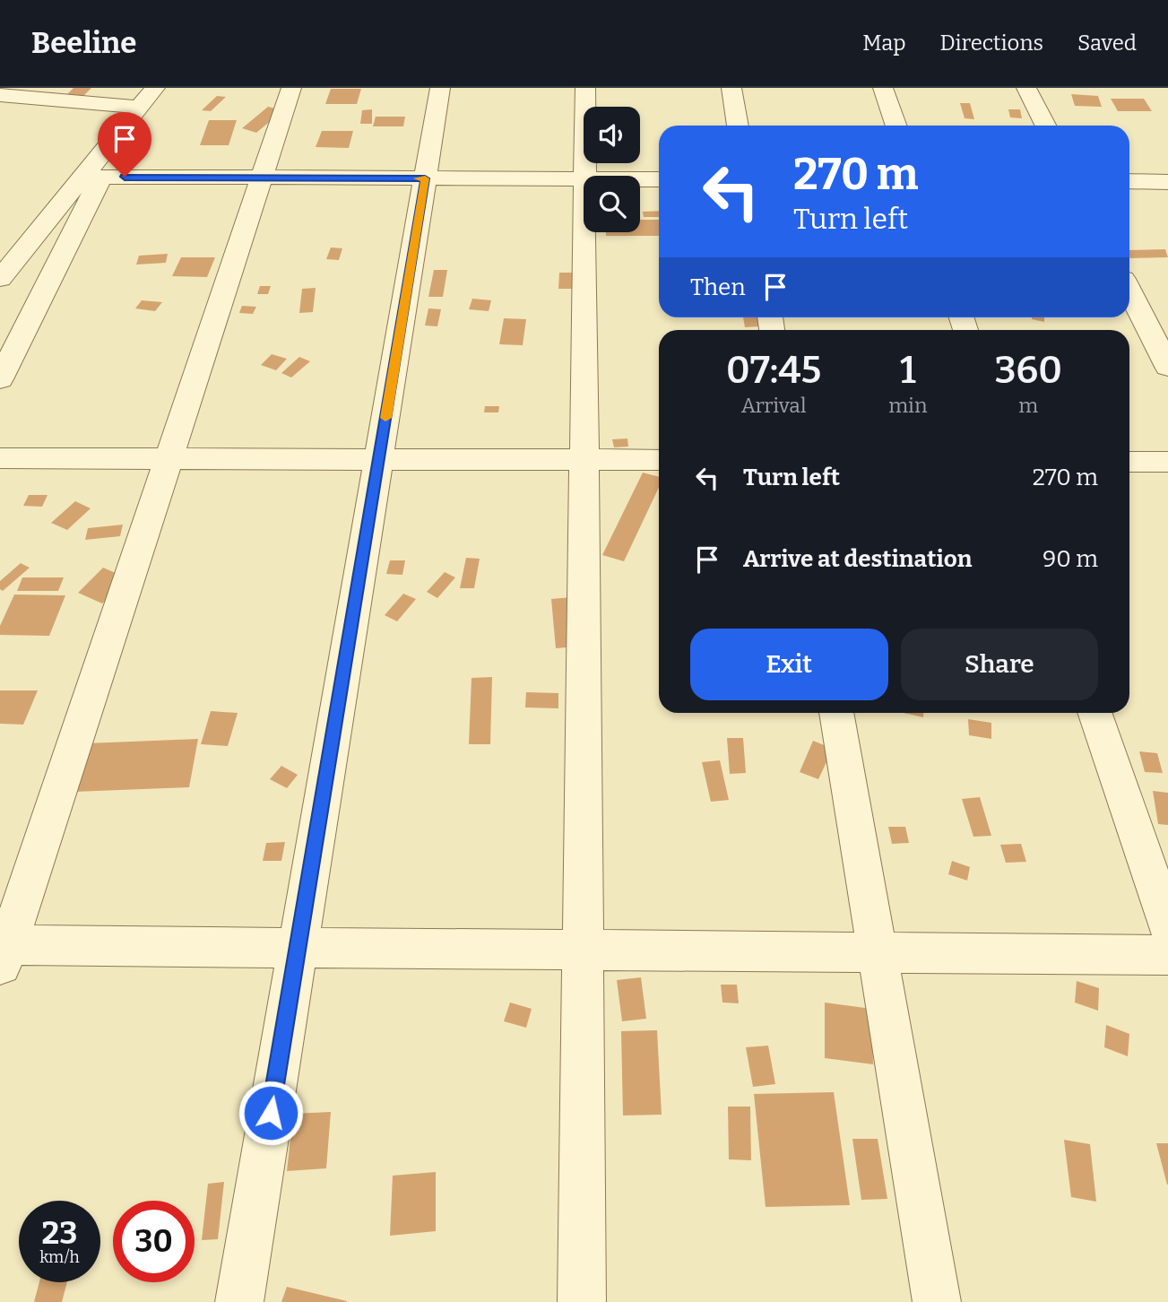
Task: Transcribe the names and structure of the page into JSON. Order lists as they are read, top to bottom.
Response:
{
  "page": {
    "header": "Beeline",
    "nav": ["Map", "Directions", "Saved"],
    "turn": ["270 m", "Turn left"],
    "then": "Then",
    "eta": [
      "07:45",
      "Arrival",
      "1",
      "min",
      "360",
      "m"
    ],
    "list": [
      {
        "name": "Turn left",
        "value": "270 m"
      },
      {
        "name": "Arrive at destination",
        "value": "90 m"
      }
    ],
    "buttons": ["Exit", "Share"],
    "speed": "23 km/h",
    "limit": "30"
  }
}
